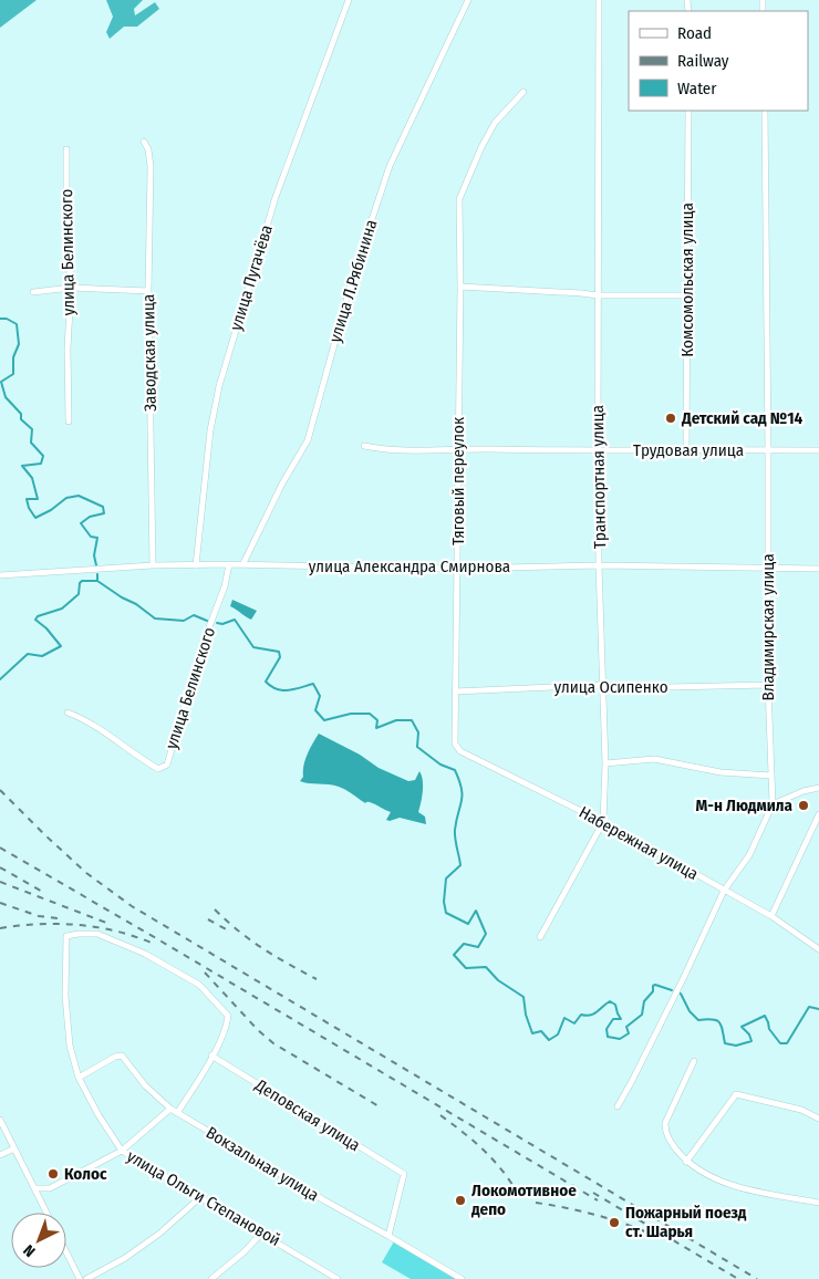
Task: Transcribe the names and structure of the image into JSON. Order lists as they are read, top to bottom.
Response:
{
  "streets": {
    "street": [
      "улица Белинского",
      "улица Пугачёва",
      "Комсомольская улица",
      "улица Л.Рябинина",
      "Заводская улица",
      "Трудовая улица",
      "Транспортная улица",
      "Тяговый переулок",
      "улица Александра Смирнова",
      "Владимирская улица",
      "улица Осипенко",
      "Набережная улица",
      "Деповская улица",
      "Вокзальная улица",
      "улица Ольги Степановой"
    ]
  },
  "crossings": [
    ["улица Белинского", "улица Александра Смирнова"],
    ["улица Пугачёва", "улица Александра Смирнова"],
    ["Комсомольская улица", "Трудовая улица"],
    ["улица Л.Рябинина", "улица Александра Смирнова"],
    ["Заводская улица", "улица Александра Смирнова"],
    ["Трудовая улица", "Транспортная улица"],
    ["Трудовая улица", "Тяговый переулок"],
    ["Трудовая улица", "Владимирская улица"],
    ["Транспортная улица", "улица Александра Смирнова"],
    ["Транспортная улица", "улица Осипенко"],
    ["Транспортная улица", "Набережная улица"],
    ["Тяговый переулок", "улица Александра Смирнова"],
    ["Тяговый переулок", "улица Осипенко"],
    ["Тяговый переулок", "Набережная улица"],
    ["улица Александра Смирнова", "Владимирская улица"],
    ["Владимирская улица", "улица Осипенко"],
    ["Владимирская улица", "Набережная улица"],
    ["Деповская улица", "Вокзальная улица"],
    ["Деповская улица", "улица Ольги Степановой"],
    ["Вокзальная улица", "улица Ольги Степановой"]
  ],
  "places": [
    "Детский сад №14",
    "М-н Людмила",
    "Колос",
    "Локомотивное депо",
    "Пожарный поезд ст. Шарья"
  ],
  "legend": ["Road", "Railway", "Water"],
  "north": "bottom left"
}
